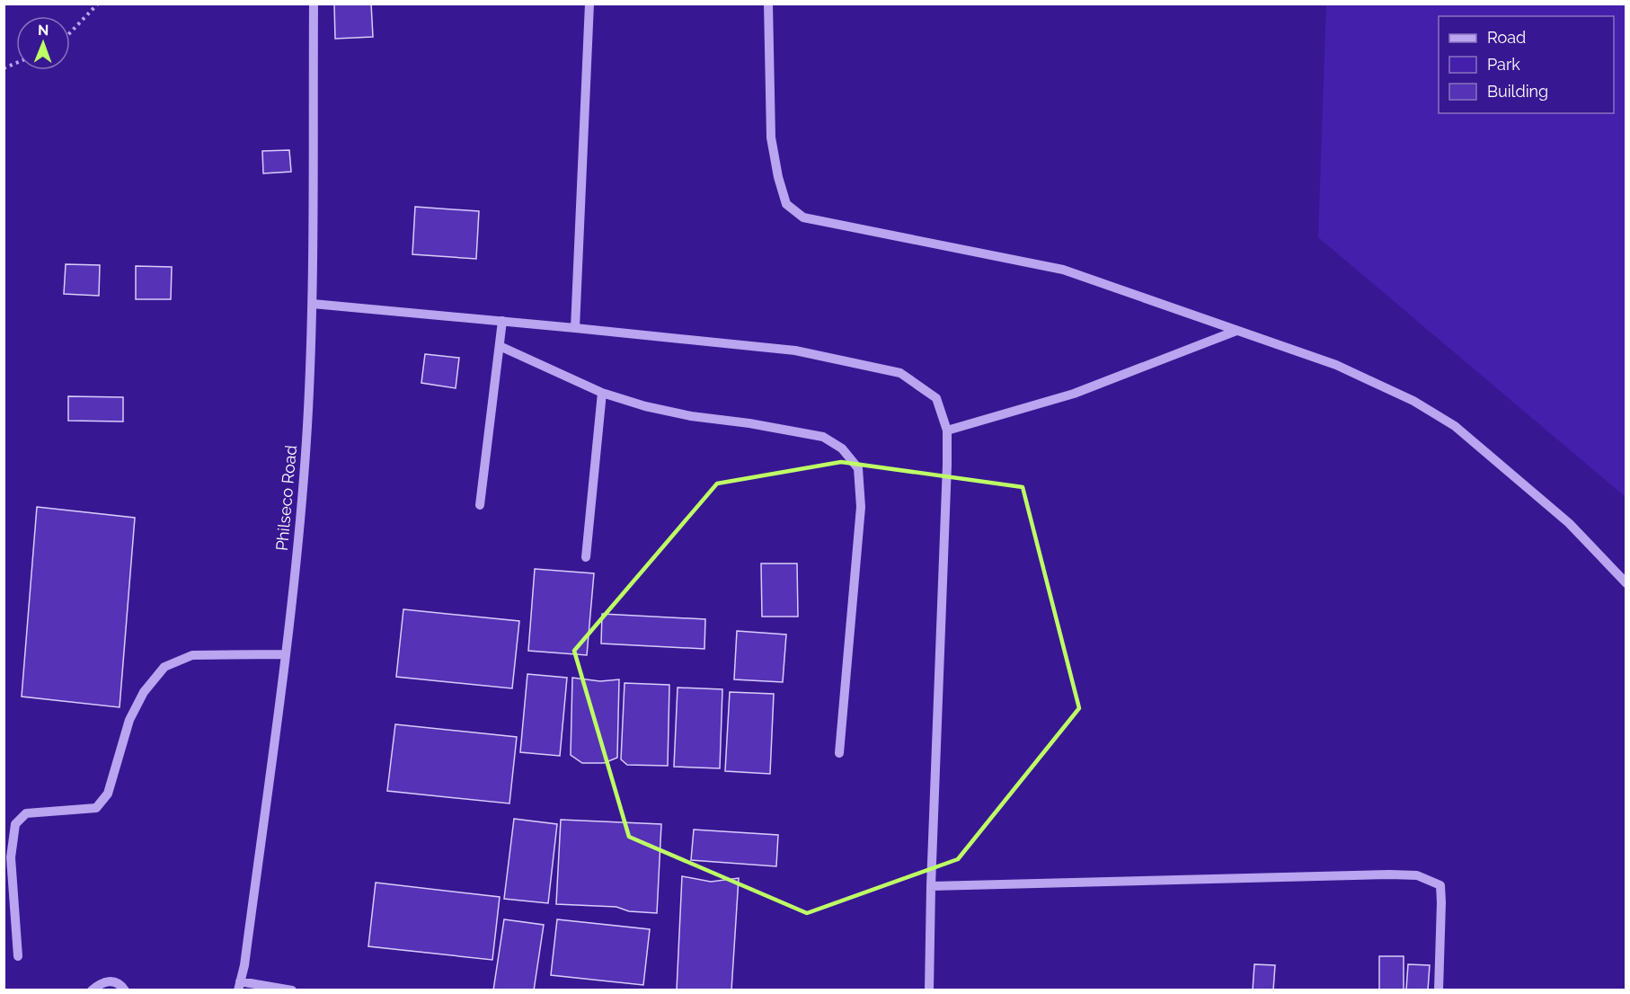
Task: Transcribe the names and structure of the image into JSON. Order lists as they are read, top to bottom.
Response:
{
  "streets": {
    "street": ["Philseco Road"]
  },
  "legend": ["Road", "Park", "Building"],
  "north": "top"
}
